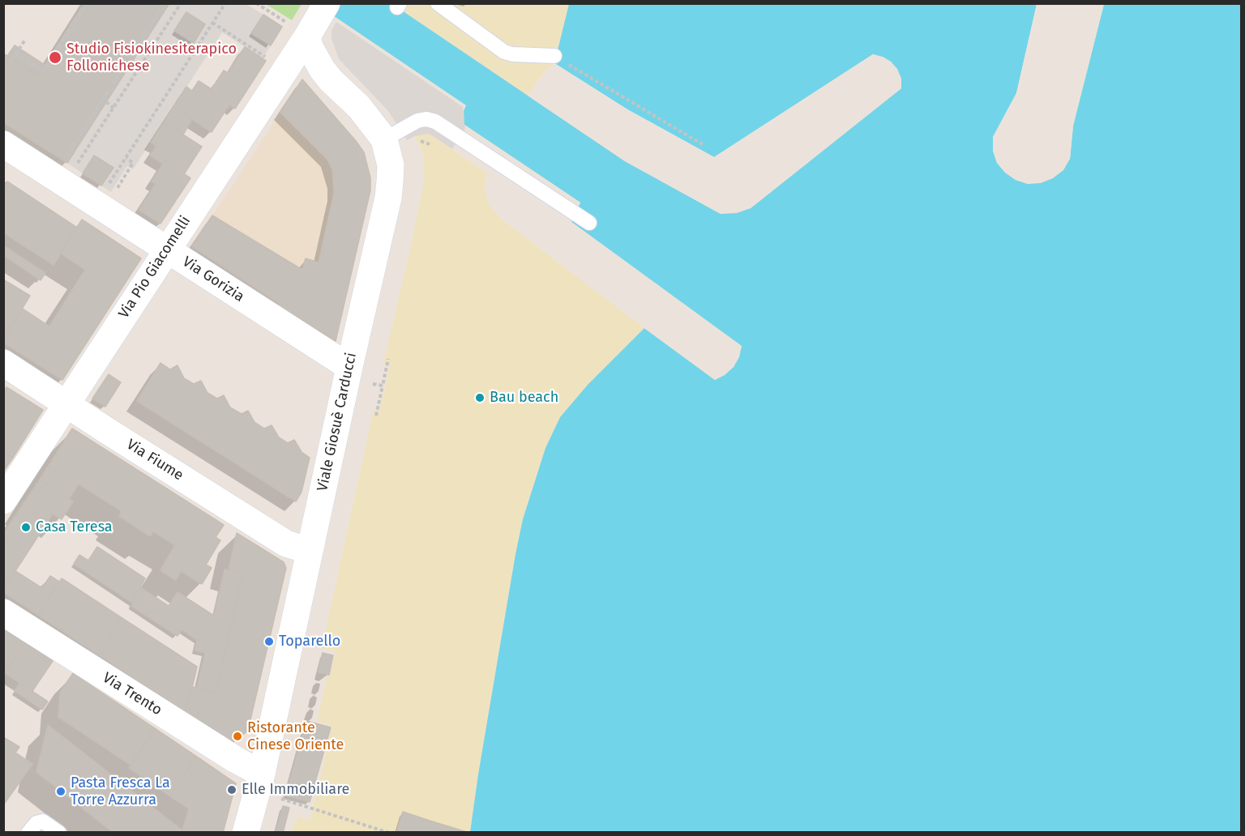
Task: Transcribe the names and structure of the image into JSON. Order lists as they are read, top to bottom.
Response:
{
  "streets": {
    "street": [
      "Via Pio Giacomelli",
      "Via Gorizia",
      "Viale Giosuè Carducci",
      "Via Fiume",
      "Via Trento"
    ]
  },
  "crossings": [
    ["Via Pio Giacomelli", "Via Gorizia"],
    ["Via Pio Giacomelli", "Viale Giosuè Carducci"],
    ["Via Pio Giacomelli", "Via Fiume"],
    ["Via Gorizia", "Viale Giosuè Carducci"],
    ["Viale Giosuè Carducci", "Via Fiume"],
    ["Viale Giosuè Carducci", "Via Trento"]
  ],
  "places": [
    "Studio Fisiokinesiterapico Follonichese",
    "Bau beach",
    "Casa Teresa",
    "Toparello",
    "Ristorante Cinese Oriente",
    "Elle Immobiliare",
    "Pasta Fresca La Torre Azzurra"
  ]
}
